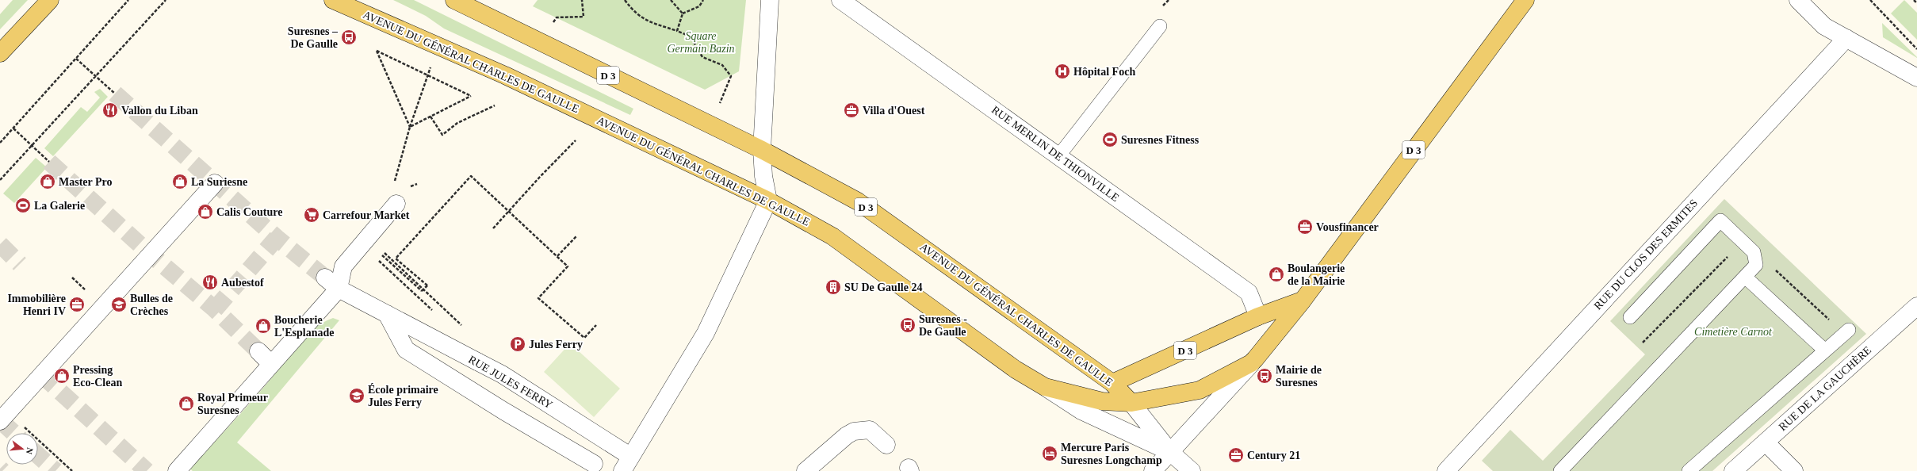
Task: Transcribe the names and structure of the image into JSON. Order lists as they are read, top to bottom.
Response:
{
  "streets": {
    "main road": ["AVENUE DU GÉNÉRAL CHARLES DE GAULLE", "D 3"],
    "street": [
      "RUE MERLIN DE THIONVILLE",
      "RUE DU CLOS DES ERMITES",
      "RUE JULES FERRY",
      "RUE DE LA GAUCHÈRE"
    ]
  },
  "crossings": [
    ["AVENUE DU GÉNÉRAL CHARLES DE GAULLE", "D 3"],
    ["D 3", "RUE MERLIN DE THIONVILLE"]
  ],
  "parks": ["Square Germain Bazin", "Cimetière Carnot"],
  "places": {
    "bus stop": ["Suresnes – De Gaulle", "Suresnes - De Gaulle", "Mairie de Suresnes"],
    "hospital": ["Hôpital Foch"],
    "restaurant": ["Vallon du Liban", "Aubestof"],
    "office": [
      "Villa d'Ouest",
      "Vousfinancer",
      "Immobilière Henri IV",
      "Century 21"
    ],
    "sports": ["Suresnes Fitness", "La Galerie"],
    "shop": [
      "Master Pro",
      "La Suriesne",
      "Calis Couture",
      "Boulangerie de la Mairie",
      "Boucherie L'Esplanade",
      "Pressing Eco-Clean",
      "Royal Primeur Suresnes"
    ],
    "supermarket": ["Carrefour Market"],
    "building": ["SU De Gaulle 24"],
    "school or university": ["Bulles de Crèches", "École primaire Jules Ferry"],
    "parking": ["Jules Ferry"],
    "hotel": ["Mercure Paris Suresnes Longchamp"]
  },
  "north": "right"
}
